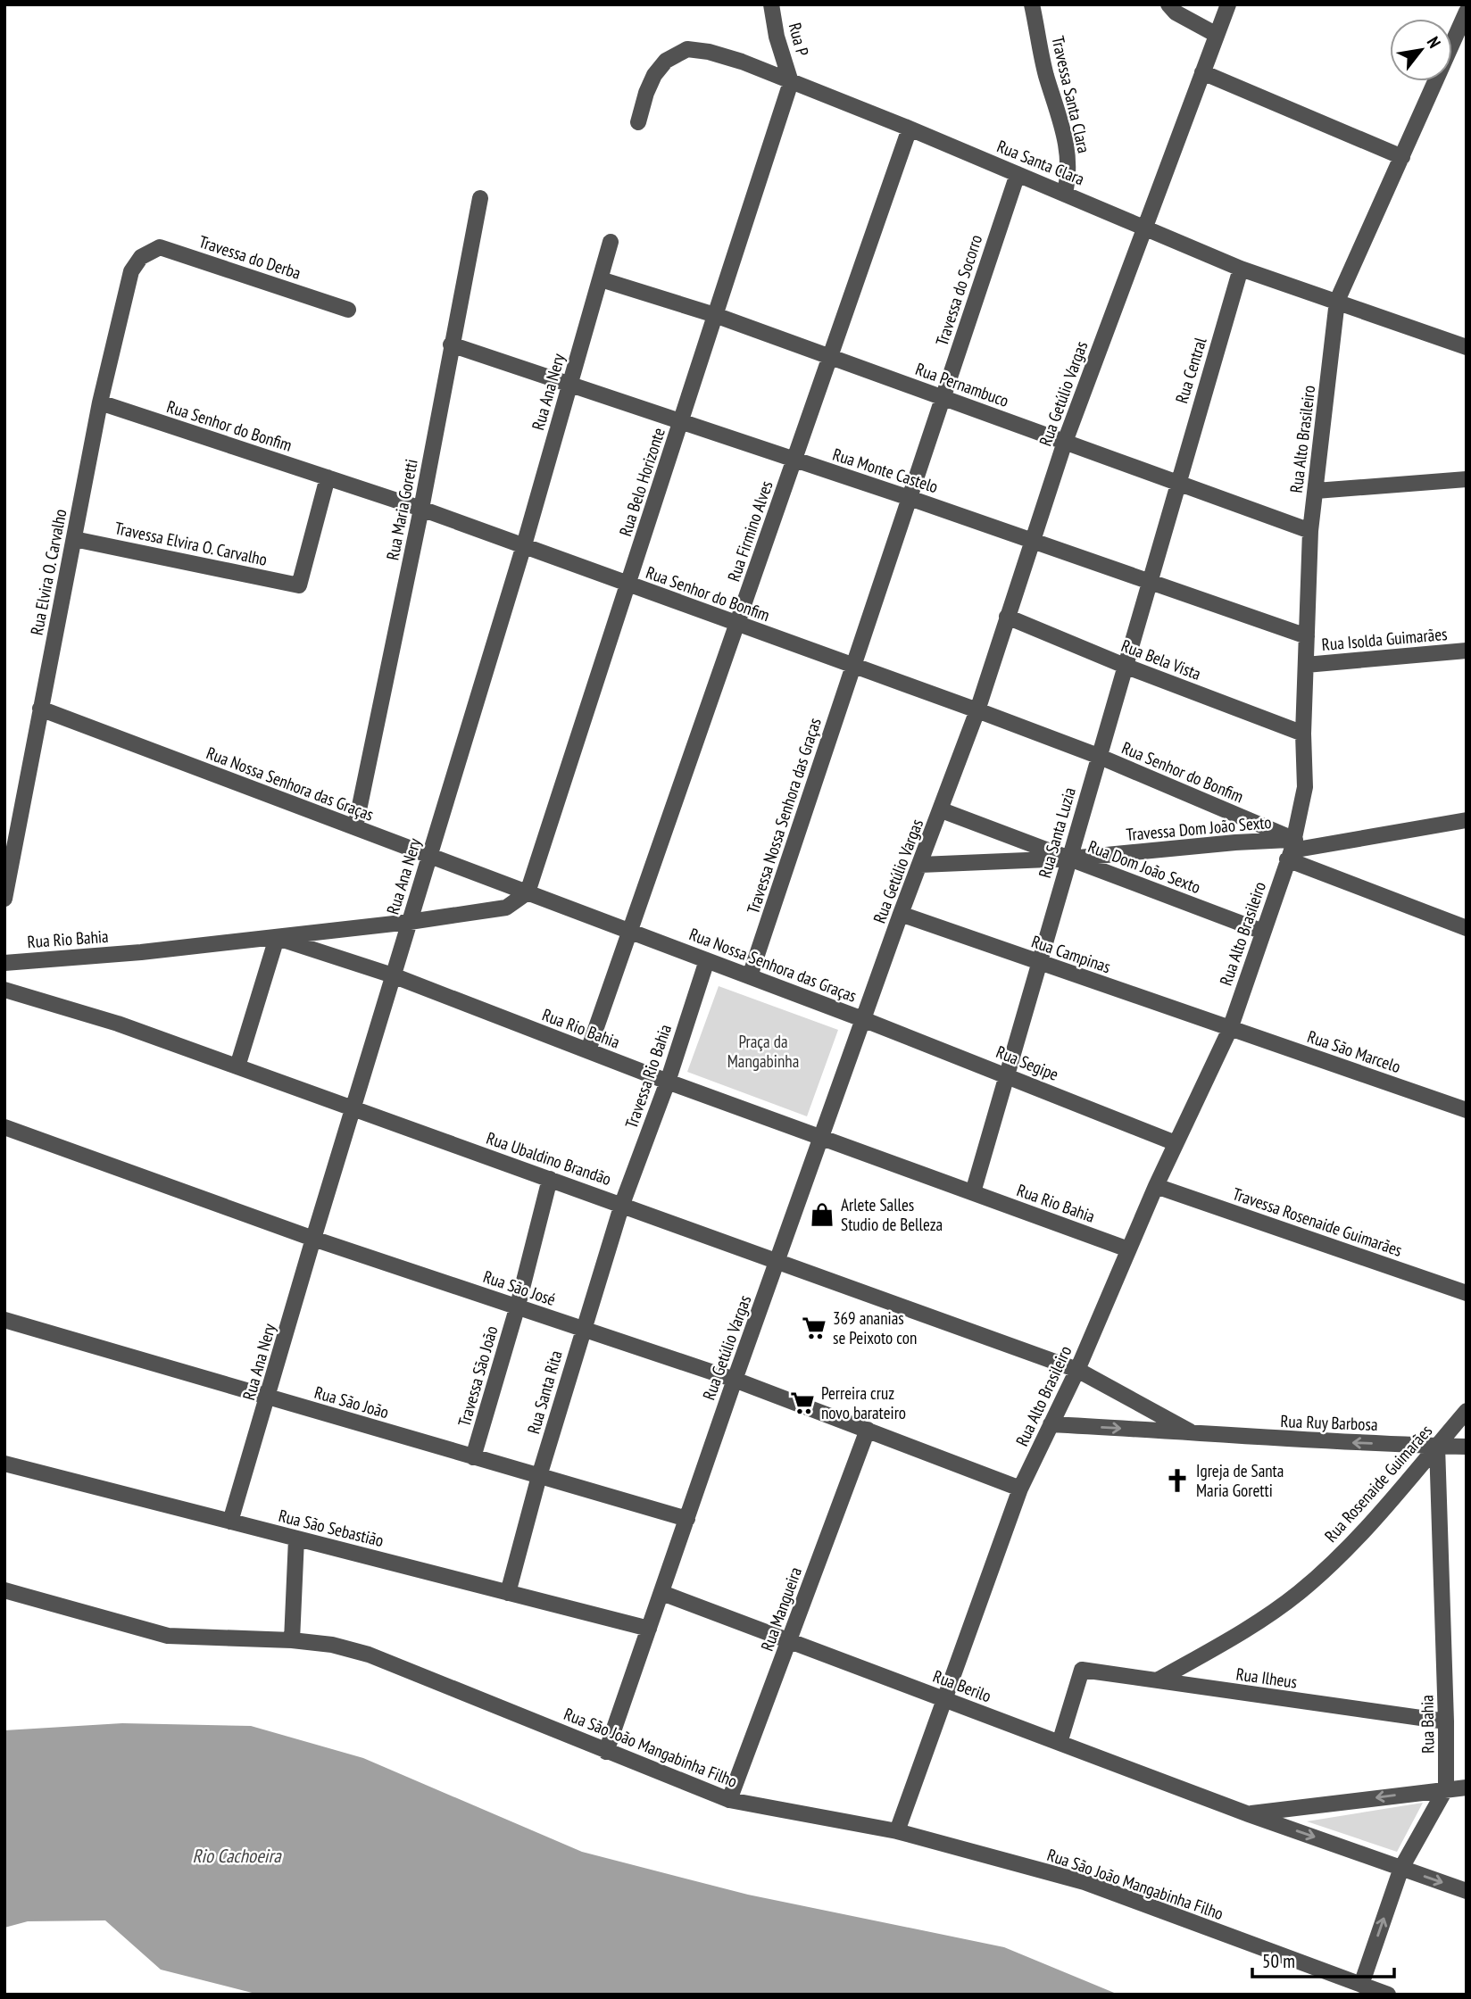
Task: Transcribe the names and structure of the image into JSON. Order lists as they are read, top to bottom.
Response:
{
  "streets": {
    "street": [
      "Rua P",
      "Travessa Santa Clara",
      "Rua Santa Clara",
      "Travessa do Derba",
      "Travessa do Socorro",
      "Rua Central",
      "Rua Pernambuco",
      "Rua Ana Nery",
      "Rua Getúlio Vargas",
      "Rua Senhor do Bonfim",
      "Rua Alto Brasileiro",
      "Rua Monte Castelo",
      "Rua Belo Horizonte",
      "Rua Maria Goretti",
      "Rua Firmino Alves",
      "Travessa Elvira O. Carvalho",
      "Rua Elvira O. Carvalho",
      "Rua Isolda Guimarães",
      "Rua Bela Vista",
      "Rua Nossa Senhora das Graças",
      "Travessa Nossa Senhora das Graças",
      "Travessa Dom João Sexto",
      "Rua Santa Luzia",
      "Rua Dom João Sexto",
      "Rua Rio Bahia",
      "Rua Campinas",
      "Rua São Marcelo",
      "Rua Segipe",
      "Travessa Rio Bahia",
      "Rua Ubaldino Brandão",
      "Travessa Rosenaide Guimarães",
      "Rua São José",
      "Travessa São João",
      "Rua Santa Rita",
      "Rua São João",
      "Rua Ruy Barbosa",
      "Rua Rosenaide Guimarães",
      "Rua São Sebastião",
      "Rua Mangueira",
      "Rua Ilheus",
      "Rua Berilo",
      "Rua Bahia",
      "Rua São João Mangabinha Filho"
    ]
  },
  "crossings": [
    ["Rua P", "Rua Santa Clara"],
    ["Rua P", "Rua Belo Horizonte"],
    ["Travessa Santa Clara", "Rua Santa Clara"],
    ["Rua Santa Clara", "Travessa do Socorro"],
    ["Rua Santa Clara", "Rua Central"],
    ["Rua Santa Clara", "Rua Getúlio Vargas"],
    ["Rua Santa Clara", "Rua Alto Brasileiro"],
    ["Rua Santa Clara", "Rua Belo Horizonte"],
    ["Rua Santa Clara", "Rua Firmino Alves"],
    ["Travessa do Derba", "Rua Elvira O. Carvalho"],
    ["Travessa do Socorro", "Rua Pernambuco"],
    ["Travessa do Socorro", "Rua Senhor do Bonfim"],
    ["Travessa do Socorro", "Rua Monte Castelo"],
    ["Travessa do Socorro", "Travessa Nossa Senhora das Graças"],
    ["Rua Central", "Rua Pernambuco"],
    ["Rua Central", "Rua Santa Luzia"],
    ["Rua Pernambuco", "Rua Ana Nery"],
    ["Rua Pernambuco", "Rua Getúlio Vargas"],
    ["Rua Pernambuco", "Rua Alto Brasileiro"],
    ["Rua Pernambuco", "Rua Belo Horizonte"],
    ["Rua Pernambuco", "Rua Firmino Alves"],
    ["Rua Pernambuco", "Rua Santa Luzia"],
    ["Rua Ana Nery", "Rua Senhor do Bonfim"],
    ["Rua Ana Nery", "Rua Monte Castelo"],
    ["Rua Ana Nery", "Rua Nossa Senhora das Graças"],
    ["Rua Ana Nery", "Rua Rio Bahia"],
    ["Rua Ana Nery", "Rua Ubaldino Brandão"],
    ["Rua Ana Nery", "Rua São José"],
    ["Rua Ana Nery", "Rua São João"],
    ["Rua Ana Nery", "Rua São Sebastião"],
    ["Rua Getúlio Vargas", "Rua Senhor do Bonfim"],
    ["Rua Getúlio Vargas", "Rua Monte Castelo"],
    ["Rua Getúlio Vargas", "Rua Bela Vista"],
    ["Rua Getúlio Vargas", "Rua Nossa Senhora das Graças"],
    ["Rua Getúlio Vargas", "Travessa Dom João Sexto"],
    ["Rua Getúlio Vargas", "Rua Dom João Sexto"],
    ["Rua Getúlio Vargas", "Rua Rio Bahia"],
    ["Rua Getúlio Vargas", "Rua Campinas"],
    ["Rua Getúlio Vargas", "Rua Segipe"],
    ["Rua Getúlio Vargas", "Rua Ubaldino Brandão"],
    ["Rua Getúlio Vargas", "Rua São José"],
    ["Rua Getúlio Vargas", "Rua São João"],
    ["Rua Getúlio Vargas", "Rua São Sebastião"],
    ["Rua Getúlio Vargas", "Rua Berilo"],
    ["Rua Getúlio Vargas", "Rua São João Mangabinha Filho"],
    ["Rua Senhor do Bonfim", "Rua Alto Brasileiro"],
    ["Rua Senhor do Bonfim", "Rua Belo Horizonte"],
    ["Rua Senhor do Bonfim", "Rua Maria Goretti"],
    ["Rua Senhor do Bonfim", "Rua Firmino Alves"],
    ["Rua Senhor do Bonfim", "Travessa Elvira O. Carvalho"],
    ["Rua Senhor do Bonfim", "Rua Elvira O. Carvalho"],
    ["Rua Senhor do Bonfim", "Travessa Nossa Senhora das Graças"],
    ["Rua Senhor do Bonfim", "Travessa Dom João Sexto"],
    ["Rua Senhor do Bonfim", "Rua Santa Luzia"],
    ["Rua Alto Brasileiro", "Rua Monte Castelo"],
    ["Rua Alto Brasileiro", "Rua Isolda Guimarães"],
    ["Rua Alto Brasileiro", "Rua Bela Vista"],
    ["Rua Alto Brasileiro", "Travessa Dom João Sexto"],
    ["Rua Alto Brasileiro", "Rua Dom João Sexto"],
    ["Rua Alto Brasileiro", "Rua Rio Bahia"],
    ["Rua Alto Brasileiro", "Rua Campinas"],
    ["Rua Alto Brasileiro", "Rua São Marcelo"],
    ["Rua Alto Brasileiro", "Rua Segipe"],
    ["Rua Alto Brasileiro", "Rua Ubaldino Brandão"],
    ["Rua Alto Brasileiro", "Travessa Rosenaide Guimarães"],
    ["Rua Alto Brasileiro", "Rua São José"],
    ["Rua Alto Brasileiro", "Rua Ruy Barbosa"],
    ["Rua Alto Brasileiro", "Rua Berilo"],
    ["Rua Alto Brasileiro", "Rua São João Mangabinha Filho"],
    ["Rua Monte Castelo", "Rua Belo Horizonte"],
    ["Rua Monte Castelo", "Rua Maria Goretti"],
    ["Rua Monte Castelo", "Rua Firmino Alves"],
    ["Rua Monte Castelo", "Rua Santa Luzia"],
    ["Rua Belo Horizonte", "Rua Nossa Senhora das Graças"],
    ["Rua Maria Goretti", "Rua Nossa Senhora das Graças"],
    ["Rua Firmino Alves", "Rua Nossa Senhora das Graças"],
    ["Rua Firmino Alves", "Rua Rio Bahia"],
    ["Travessa Elvira O. Carvalho", "Rua Elvira O. Carvalho"],
    ["Rua Elvira O. Carvalho", "Rua Nossa Senhora das Graças"],
    ["Rua Bela Vista", "Rua Santa Luzia"],
    ["Rua Nossa Senhora das Graças", "Travessa Nossa Senhora das Graças"],
    ["Rua Nossa Senhora das Graças", "Rua Segipe"],
    ["Rua Nossa Senhora das Graças", "Travessa Rio Bahia"],
    ["Travessa Dom João Sexto", "Rua Santa Luzia"],
    ["Travessa Dom João Sexto", "Rua Dom João Sexto"],
    ["Rua Santa Luzia", "Rua Dom João Sexto"],
    ["Rua Santa Luzia", "Rua Rio Bahia"],
    ["Rua Santa Luzia", "Rua Campinas"],
    ["Rua Santa Luzia", "Rua Segipe"],
    ["Rua Rio Bahia", "Travessa Rio Bahia"],
    ["Rua Campinas", "Rua São Marcelo"],
    ["Travessa Rio Bahia", "Rua Ubaldino Brandão"],
    ["Travessa Rio Bahia", "Rua Santa Rita"],
    ["Rua Ubaldino Brandão", "Travessa São João"],
    ["Rua Ubaldino Brandão", "Rua Santa Rita"],
    ["Rua Ubaldino Brandão", "Rua Ruy Barbosa"],
    ["Rua São José", "Travessa São João"],
    ["Rua São José", "Rua Santa Rita"],
    ["Rua São José", "Rua Mangueira"],
    ["Travessa São João", "Rua São João"],
    ["Rua Santa Rita", "Rua São João"],
    ["Rua Santa Rita", "Rua São Sebastião"],
    ["Rua Ruy Barbosa", "Rua Rosenaide Guimarães"],
    ["Rua Ruy Barbosa", "Rua Bahia"],
    ["Rua Rosenaide Guimarães", "Rua Ilheus"],
    ["Rua Rosenaide Guimarães", "Rua Bahia"],
    ["Rua Mangueira", "Rua Berilo"],
    ["Rua Mangueira", "Rua São João Mangabinha Filho"],
    ["Rua Ilheus", "Rua Berilo"],
    ["Rua Ilheus", "Rua Bahia"],
    ["Rua Berilo", "Rua Bahia"],
    ["Rua Bahia", "Rua São João Mangabinha Filho"]
  ],
  "water": ["Rio Cachoeira"],
  "parks": ["Praça da Mangabinha"],
  "places": {
    "shop": ["Arlete Salles Studio de Belleza"],
    "supermarket": ["369 ananias se Peixoto con", "Perreira cruz novo barateiro"],
    "church": ["Igreja de Santa Maria Goretti"]
  },
  "scale_bar": "50 m",
  "north": "top right"
}
